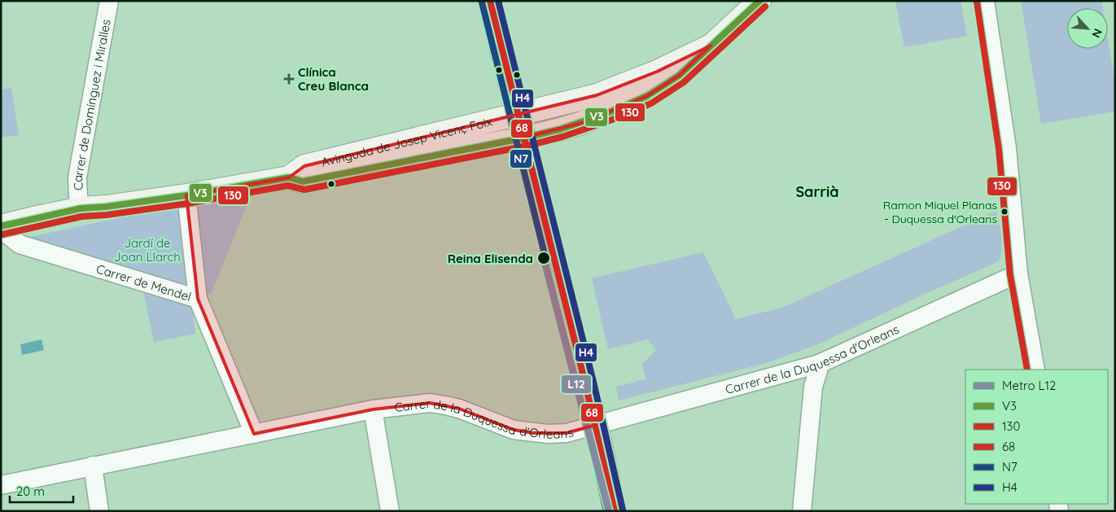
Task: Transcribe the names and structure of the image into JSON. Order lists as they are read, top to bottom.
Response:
{
  "streets": {
    "street": [
      "Carrer de Domínguez i Miralles",
      "Avinguda de Josep Vicenç Foix",
      "Carrer de Mendel",
      "Carrer de la Duquessa d'Orleans"
    ]
  },
  "crossings": [
    ["Carrer de Domínguez i Miralles", "Avinguda de Josep Vicenç Foix"],
    ["Avinguda de Josep Vicenç Foix", "Carrer de Mendel"],
    ["Carrer de Mendel", "Carrer de la Duquessa d'Orleans"]
  ],
  "districts": ["Sarrià"],
  "parks": ["Jardí de Joan Llarch"],
  "places": {
    "health": ["Clínica Creu Blanca"],
    "other": ["Ramon Miquel Planas - Duquessa d'Orleans", "Reina Elisenda"]
  },
  "lines": [
    "transit line V3",
    "transit line 68",
    "transit line H4",
    "transit line 130",
    "transit line N7",
    "metro line L12"
  ],
  "legend": [
    "Metro L12",
    "V3",
    "130",
    "68",
    "N7",
    "H4"
  ],
  "scale_bar": "20 m",
  "north": "bottom right"
}
